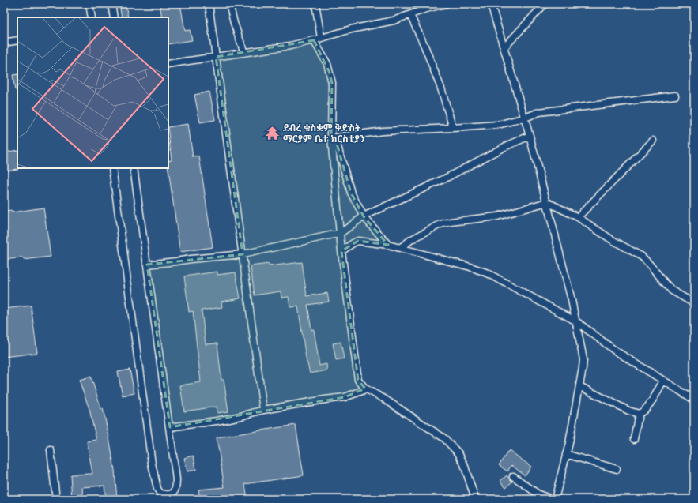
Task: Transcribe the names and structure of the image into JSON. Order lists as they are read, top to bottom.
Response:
{
  "places": {
    "temple": ["ደብረ ቁስቋም ቅድስት ማርያም ቤተ ክርስቲያን"]
  }
}
